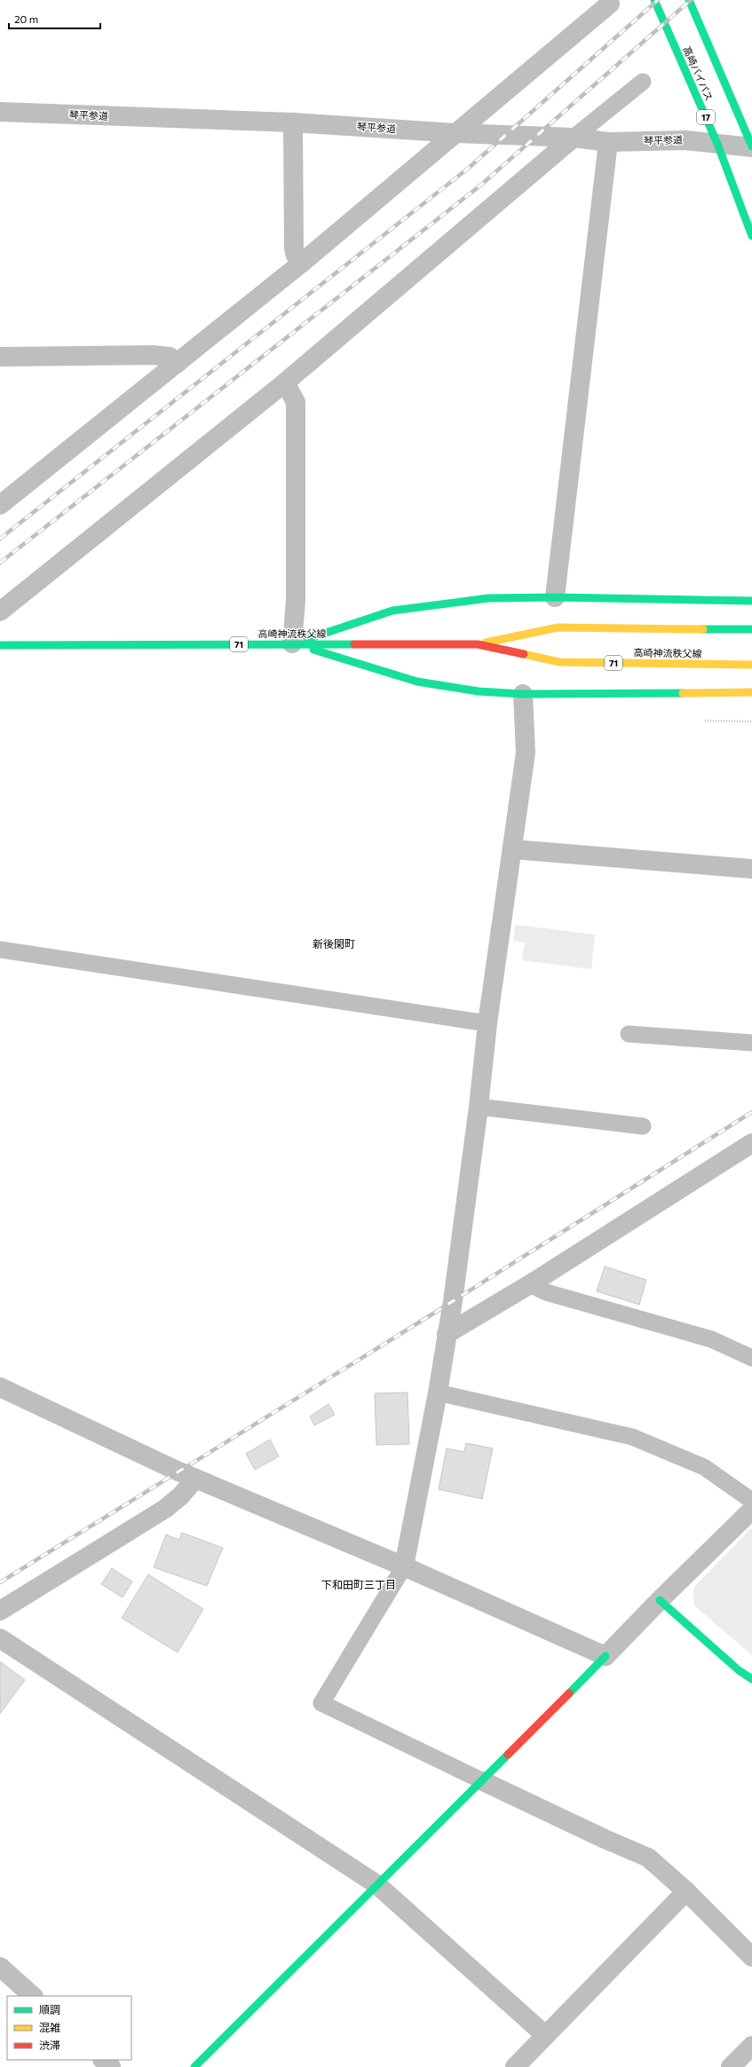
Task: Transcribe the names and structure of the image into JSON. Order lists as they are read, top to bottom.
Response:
{
  "streets": {
    "main road": [
      "高崎バイパス",
      "17",
      "高崎神流秩父線",
      "71"
    ],
    "street": ["琴平参道"]
  },
  "crossings": [
    ["高崎バイパス", "琴平参道"],
    ["高崎神流秩父線", "71"]
  ],
  "districts": ["新後閑町", "下和田町三丁目"],
  "legend": ["順調", "混雑", "渋滞"],
  "scale_bar": "20 m"
}
